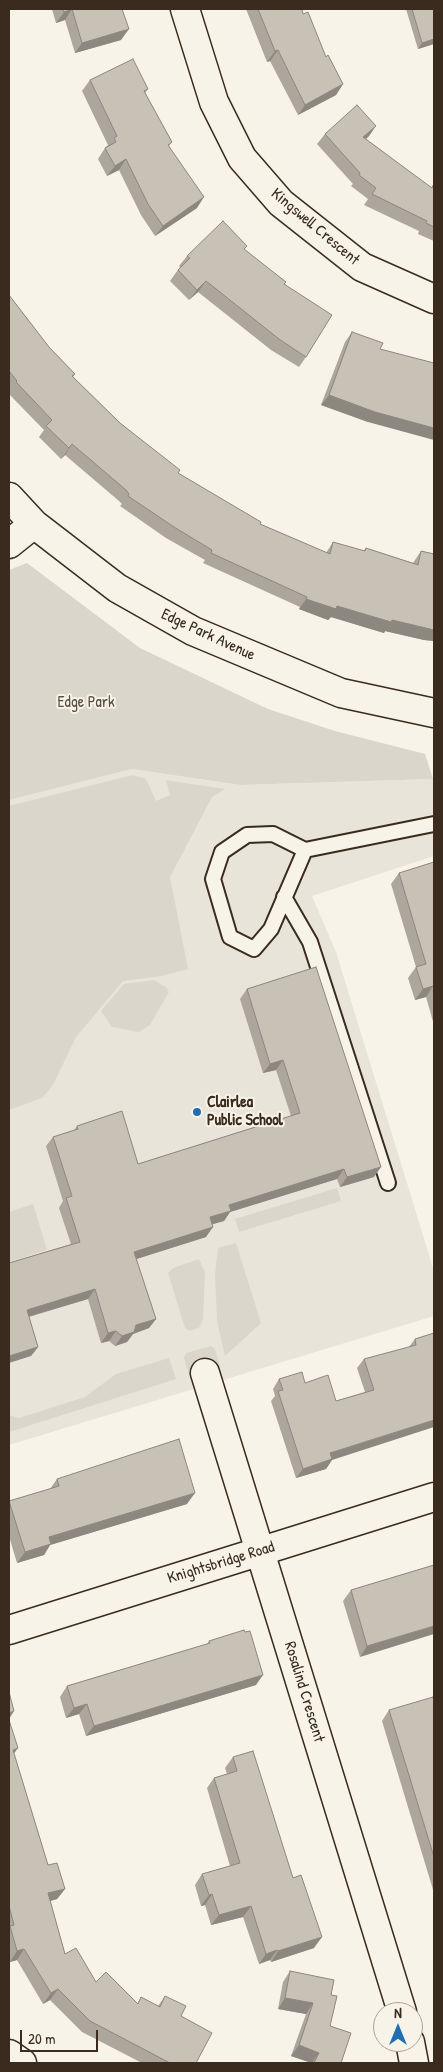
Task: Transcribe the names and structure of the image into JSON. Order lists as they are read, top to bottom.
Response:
{
  "streets": {
    "street": [
      "Kingswell Crescent",
      "Edge Park Avenue",
      "Knightsbridge Road",
      "Rosalind Crescent"
    ]
  },
  "crossings": [
    ["Knightsbridge Road", "Rosalind Crescent"]
  ],
  "parks": ["Edge Park"],
  "places": ["Clairlea Public School"],
  "scale_bar": "20 m",
  "north": "top"
}
